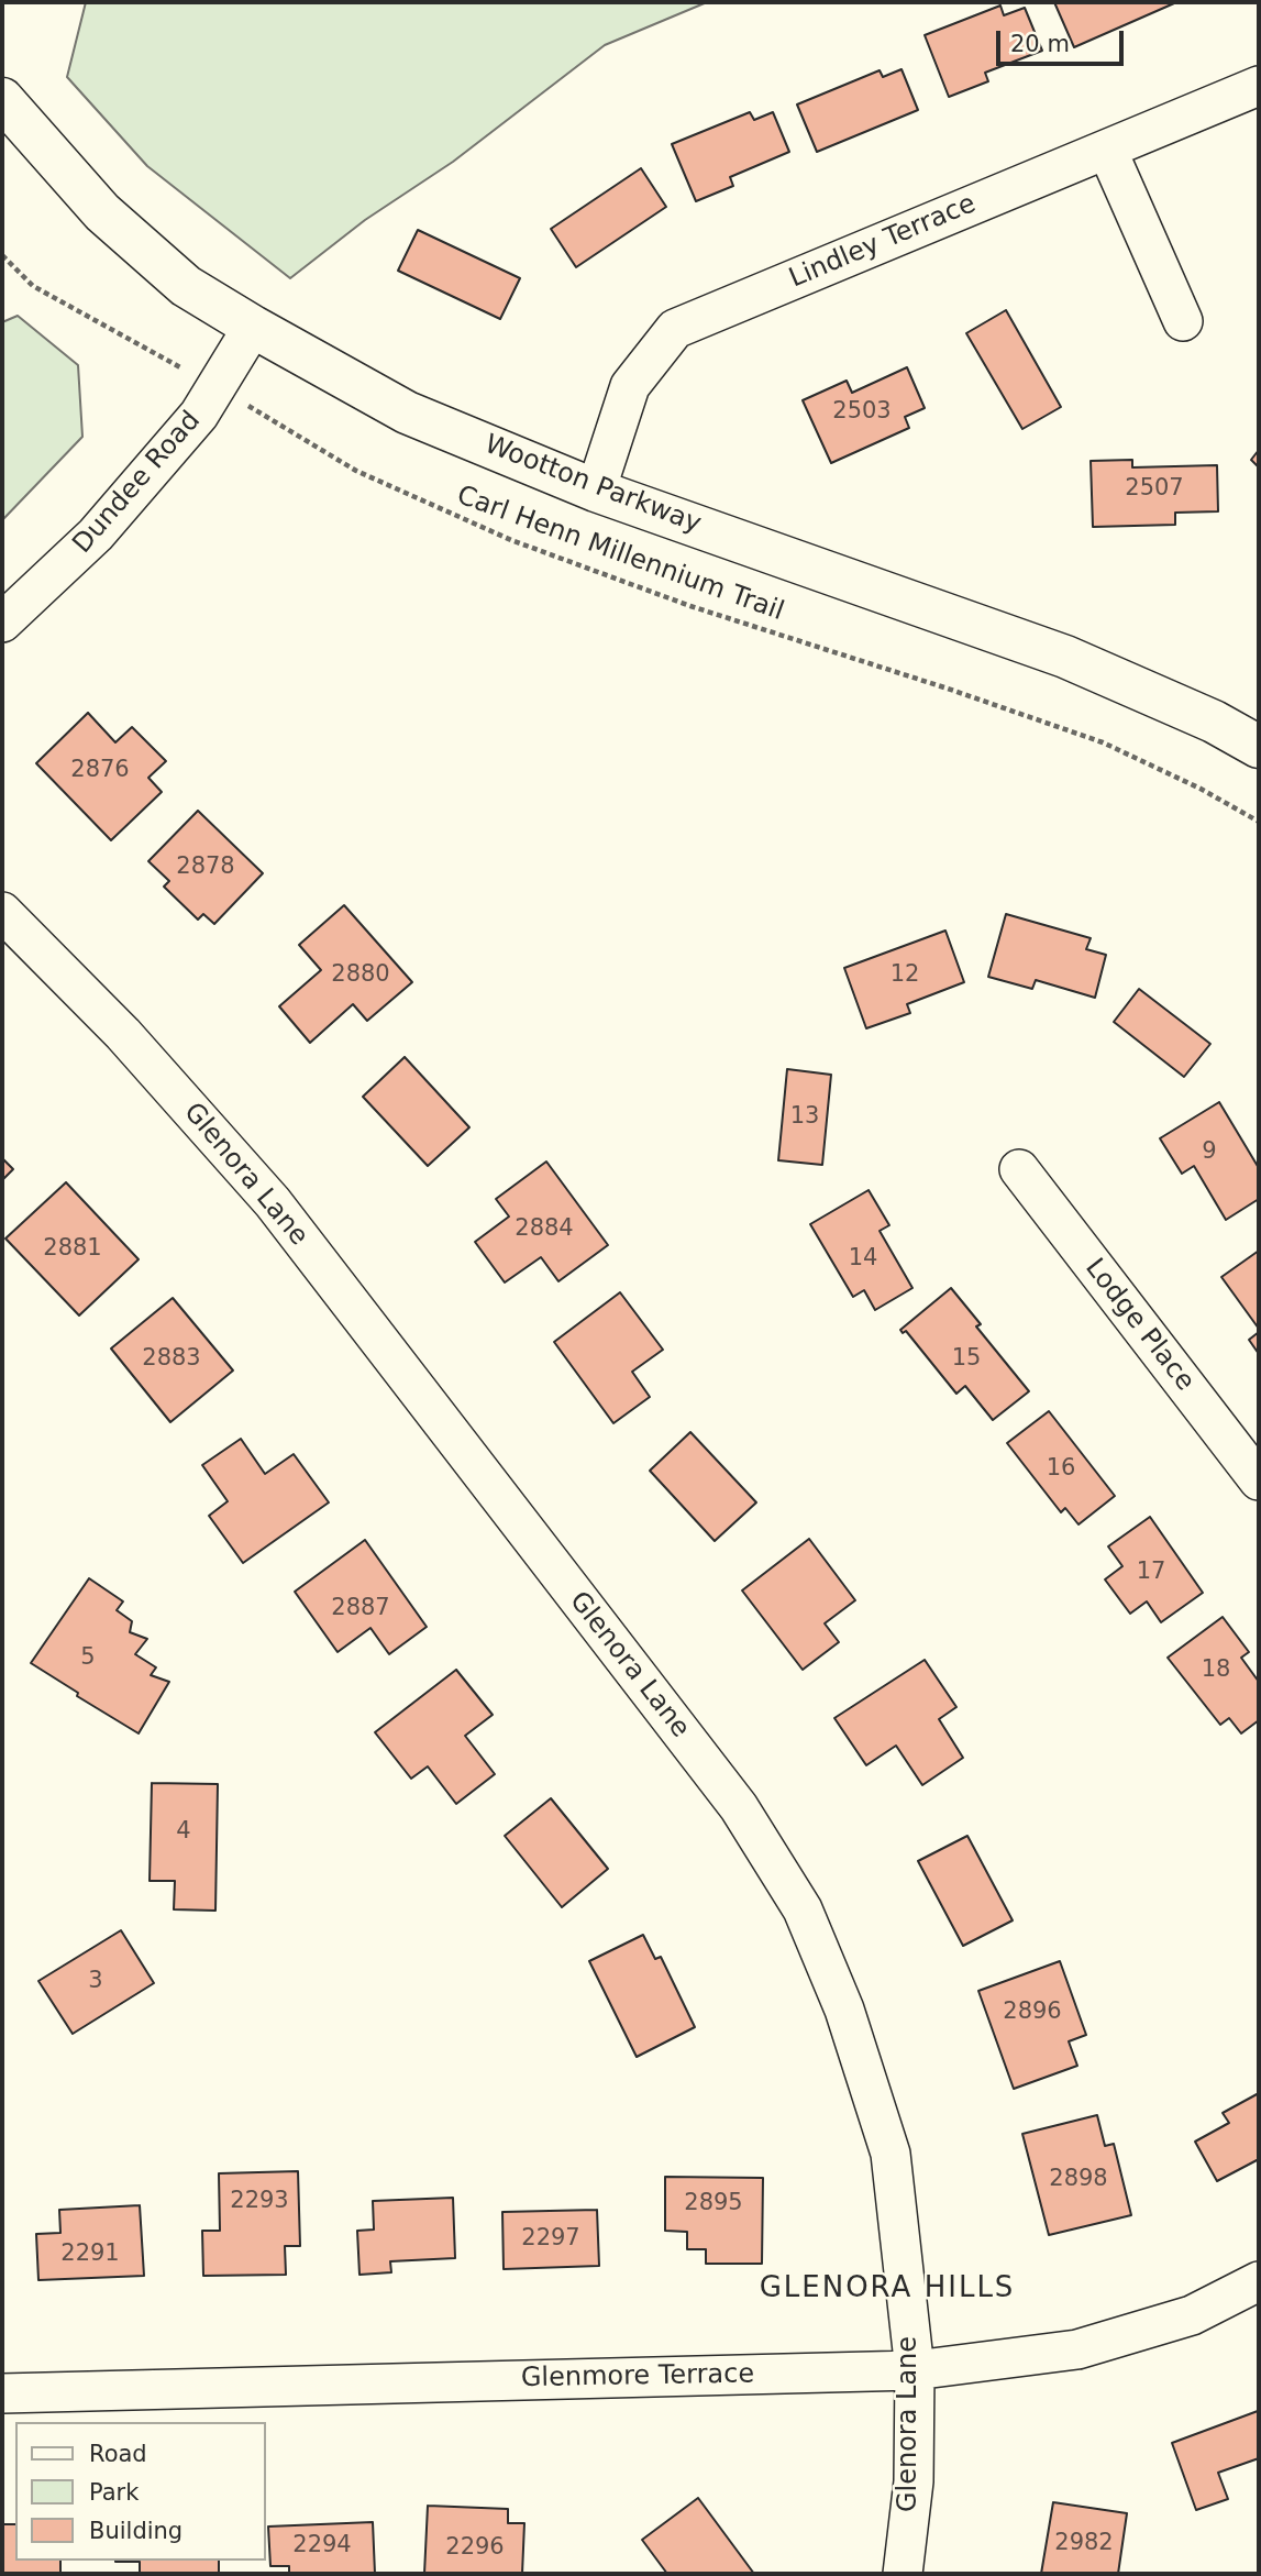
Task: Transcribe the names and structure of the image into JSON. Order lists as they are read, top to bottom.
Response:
{
  "streets": {
    "main road": ["Wootton Parkway"],
    "street": [
      "Lindley Terrace",
      "Dundee Road",
      "Glenora Lane",
      "Lodge Place",
      "Glenmore Terrace"
    ],
    "path": ["Carl Henn Millennium Trail"]
  },
  "crossings": [
    ["Lindley Terrace", "Wootton Parkway"],
    ["Dundee Road", "Wootton Parkway"],
    ["Dundee Road", "Carl Henn Millennium Trail"],
    ["Glenora Lane", "Glenmore Terrace"]
  ],
  "districts": ["GLENORA HILLS"],
  "house_numbers": [
    "2503",
    "2507",
    "2876",
    "2878",
    "2880",
    "12",
    "13",
    "9",
    "2884",
    "2881",
    "14",
    "2883",
    "15",
    "16",
    "17",
    "2887",
    "5",
    "18",
    "4",
    "3",
    "2896",
    "2898",
    "2293",
    "2895",
    "2297",
    "2291",
    "2982",
    "2294",
    "2296"
  ],
  "legend": ["Road", "Park", "Building"],
  "scale_bar": "20 m"
}
